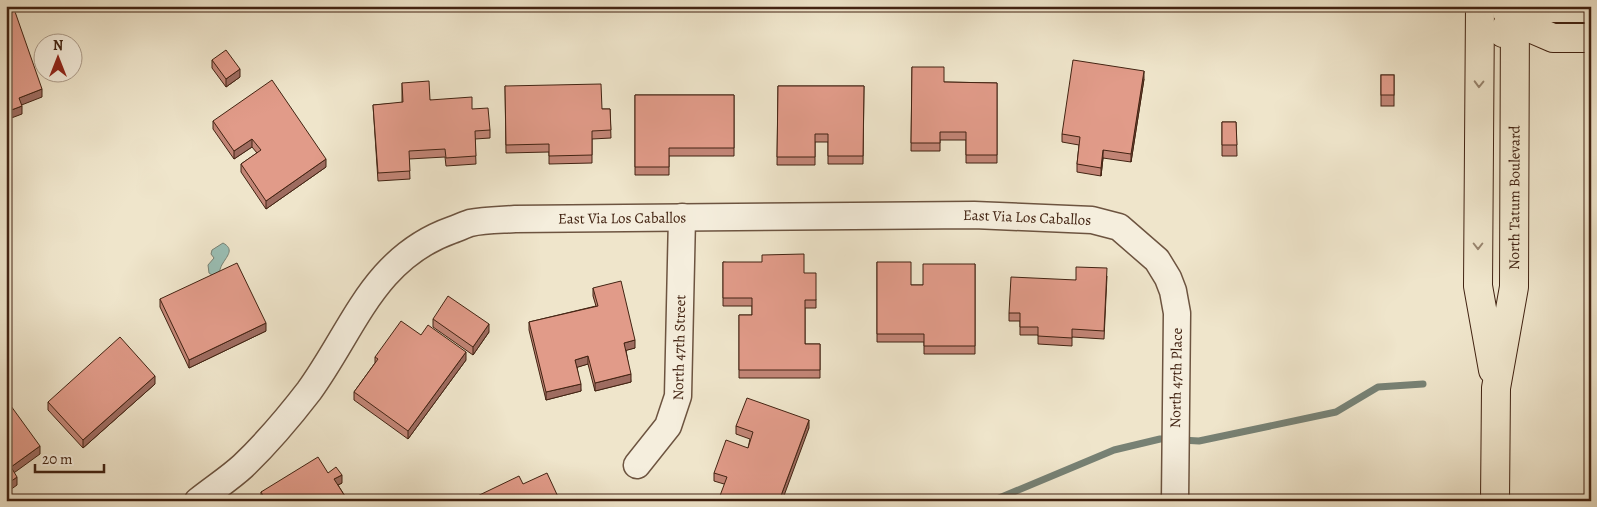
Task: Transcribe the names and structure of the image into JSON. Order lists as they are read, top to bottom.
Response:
{
  "streets": {
    "street": ["East Via Los Caballos", "North 47th Street", "North 47th Place"]
  },
  "crossings": [
    ["East Via Los Caballos", "North 47th Street"],
    ["East Via Los Caballos", "North 47th Place"]
  ],
  "scale_bar": "20 m",
  "north": "top"
}
